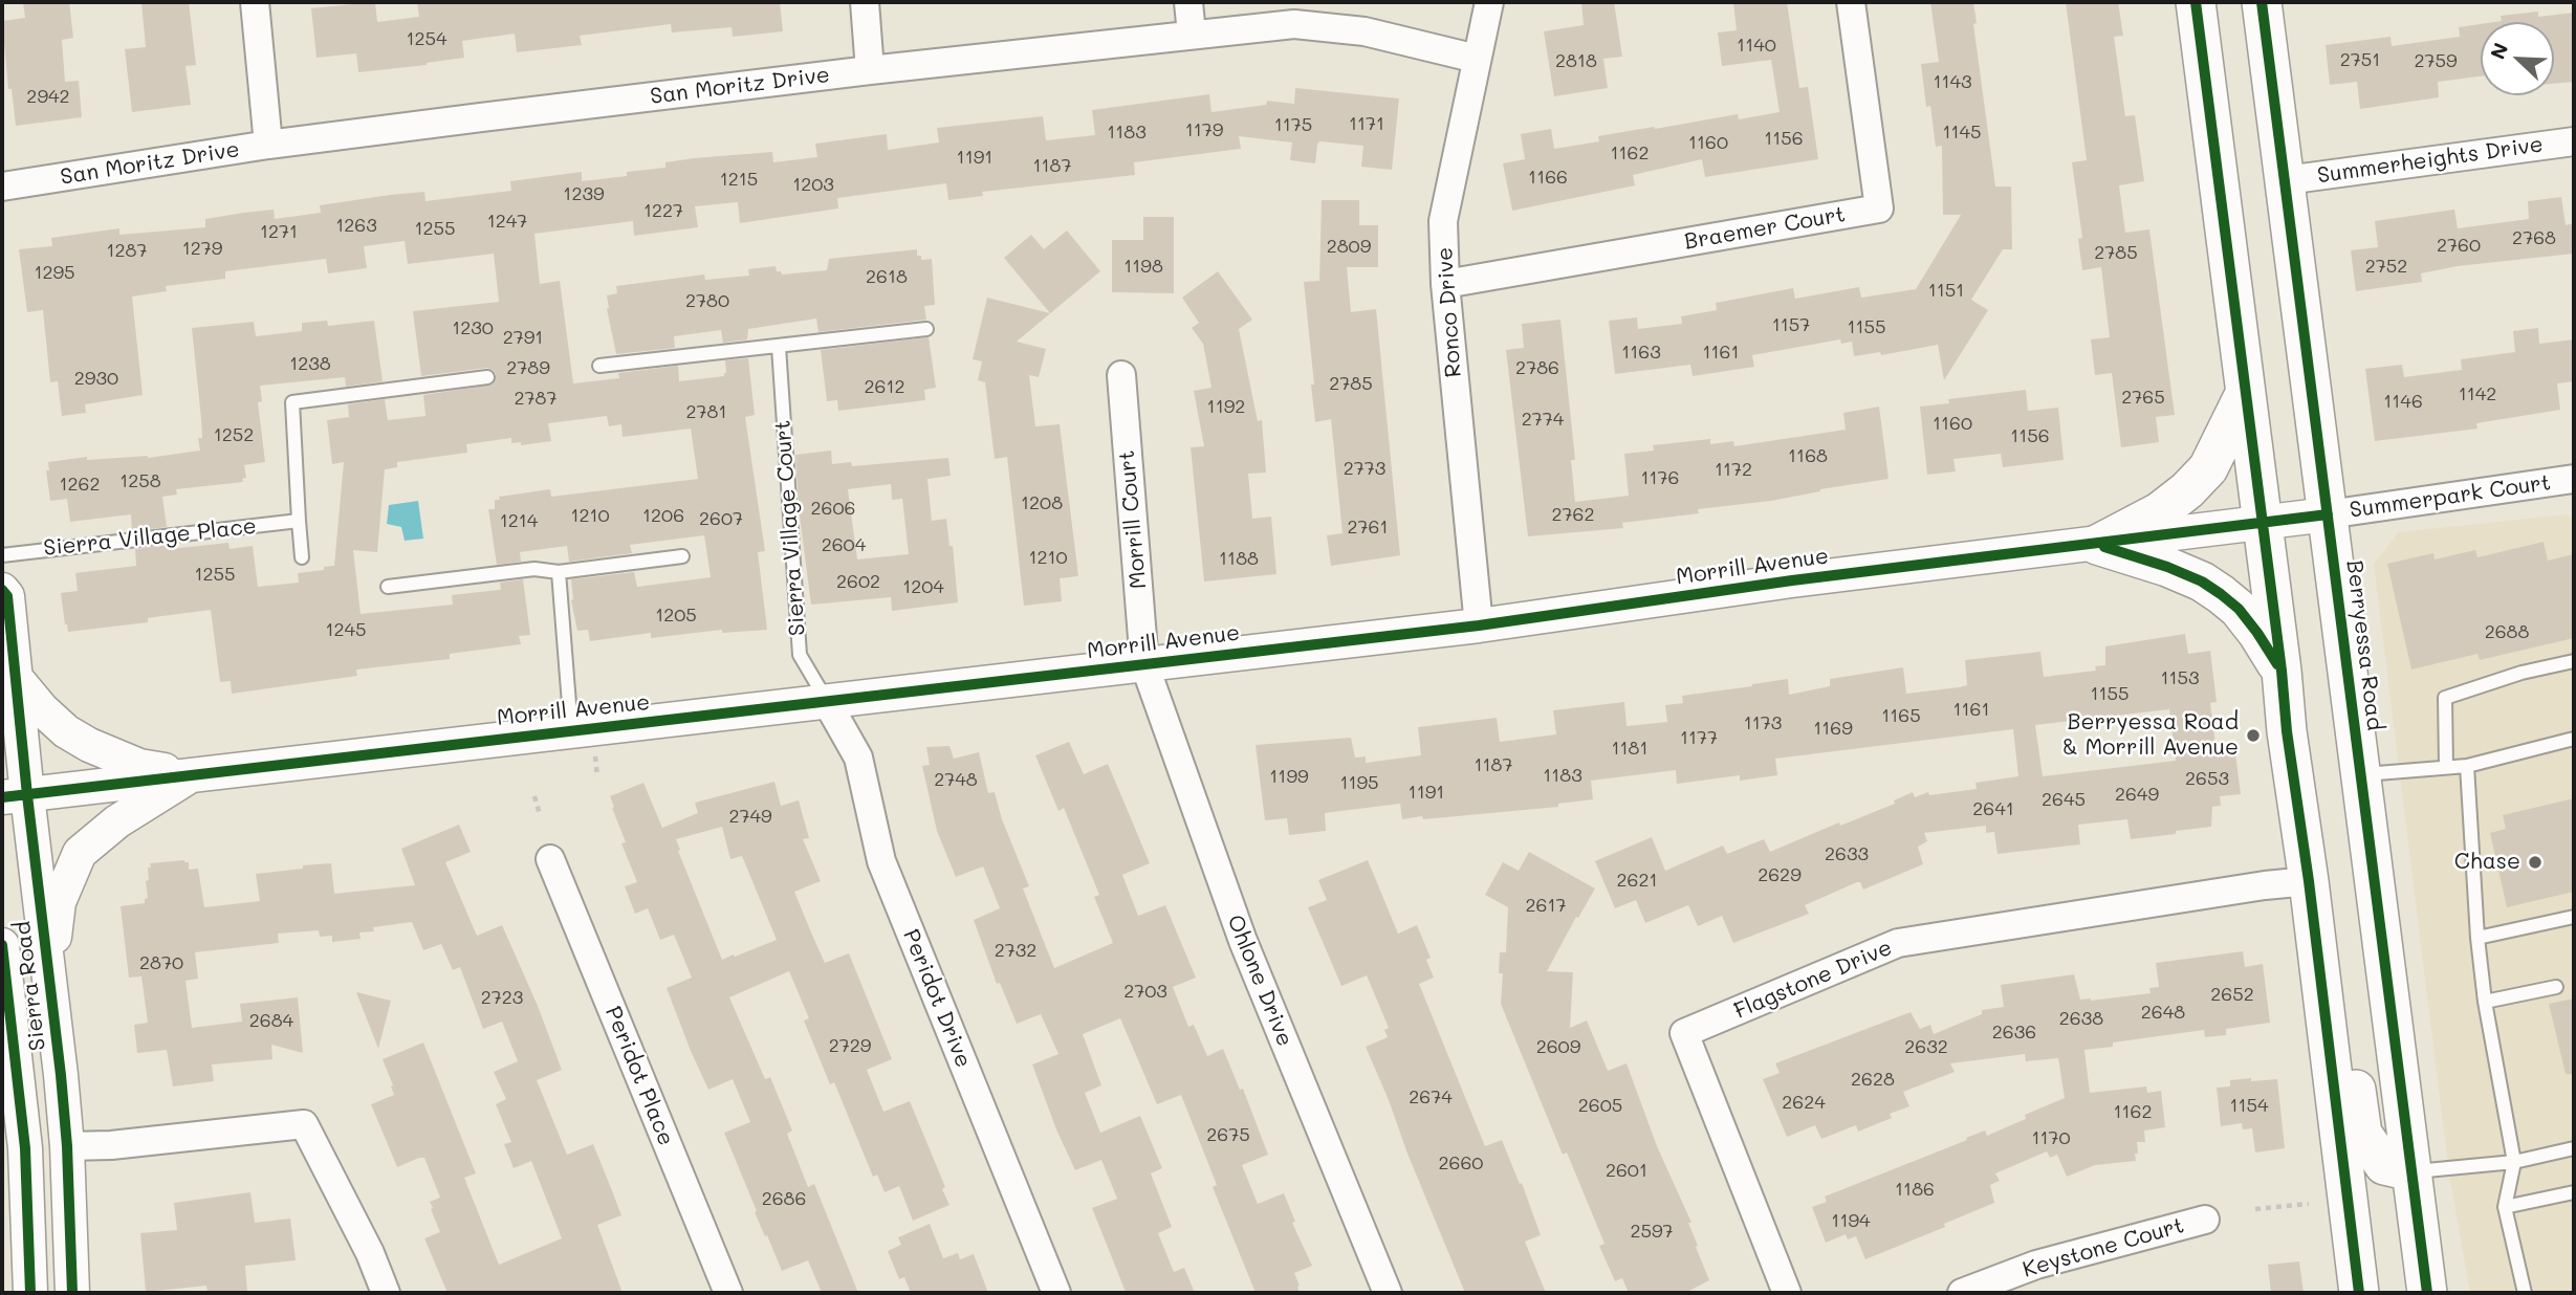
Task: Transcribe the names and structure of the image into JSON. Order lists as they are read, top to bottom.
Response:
{
  "streets": {
    "main road": ["Berryessa Road"],
    "street": [
      "San Moritz Drive",
      "Summerheights Drive",
      "Braemer Court",
      "Ronco Drive",
      "Summerpark Court",
      "Morrill Court",
      "Morrill Avenue",
      "Flagstone Drive",
      "Ohlone Drive",
      "Sierra Road",
      "Peridot Drive",
      "Peridot Place",
      "Keystone Court"
    ],
    "lane": ["Sierra Village Court", "Sierra Village Place"]
  },
  "crossings": [
    ["San Moritz Drive", "Ronco Drive"],
    ["Summerheights Drive", "Berryessa Road"],
    ["Braemer Court", "Ronco Drive"],
    ["Ronco Drive", "Morrill Avenue"],
    ["Summerpark Court", "Morrill Avenue"],
    ["Summerpark Court", "Berryessa Road"],
    ["Morrill Court", "Morrill Avenue"],
    ["Morrill Court", "Ohlone Drive"],
    ["Sierra Village Court", "Morrill Avenue"],
    ["Sierra Village Court", "Peridot Drive"],
    ["Morrill Avenue", "Berryessa Road"],
    ["Morrill Avenue", "Ohlone Drive"],
    ["Morrill Avenue", "Sierra Road"],
    ["Morrill Avenue", "Peridot Drive"]
  ],
  "places": ["Berryessa Road & Morrill Avenue", "Chase"],
  "house_numbers": [
    "1254",
    "1140",
    "2751",
    "2818",
    "2759",
    "1143",
    "2942",
    "1171",
    "1175",
    "1179",
    "1183",
    "1145",
    "1156",
    "1160",
    "1162",
    "1191",
    "1187",
    "1166",
    "1215",
    "1203",
    "1239",
    "1227",
    "1247",
    "1263",
    "1255",
    "1271",
    "2768",
    "2760",
    "2809",
    "1279",
    "1287",
    "2785",
    "1198",
    "2752",
    "1295",
    "2618",
    "1151",
    "2780",
    "1157",
    "1155",
    "1230",
    "2791",
    "1163",
    "1161",
    "1238",
    "2789",
    "2786",
    "2930",
    "2785",
    "2612",
    "1142",
    "2765",
    "2787",
    "1146",
    "1192",
    "2781",
    "2774",
    "1160",
    "1252",
    "1156",
    "1168",
    "2773",
    "1172",
    "1176",
    "1258",
    "1262",
    "1208",
    "2606",
    "2762",
    "1210",
    "1206",
    "2607",
    "1214",
    "2761",
    "2604",
    "1210",
    "1188",
    "1255",
    "2602",
    "1204",
    "1205",
    "1245",
    "2688",
    "1153",
    "1155",
    "1161",
    "1165",
    "1173",
    "1169",
    "1177",
    "1181",
    "1187",
    "1183",
    "1199",
    "2653",
    "2748",
    "1195",
    "1191",
    "2649",
    "2645",
    "2641",
    "2749",
    "2633",
    "2629",
    "2621",
    "2617",
    "2732",
    "2870",
    "2703",
    "2652",
    "2723",
    "2648",
    "2638",
    "2684",
    "2636",
    "2729",
    "2609",
    "2632",
    "2628",
    "2674",
    "2624",
    "2605",
    "1154",
    "1162",
    "2675",
    "1170",
    "2660",
    "2601",
    "1186",
    "2686",
    "1194",
    "2597"
  ],
  "north": "top left"
}
